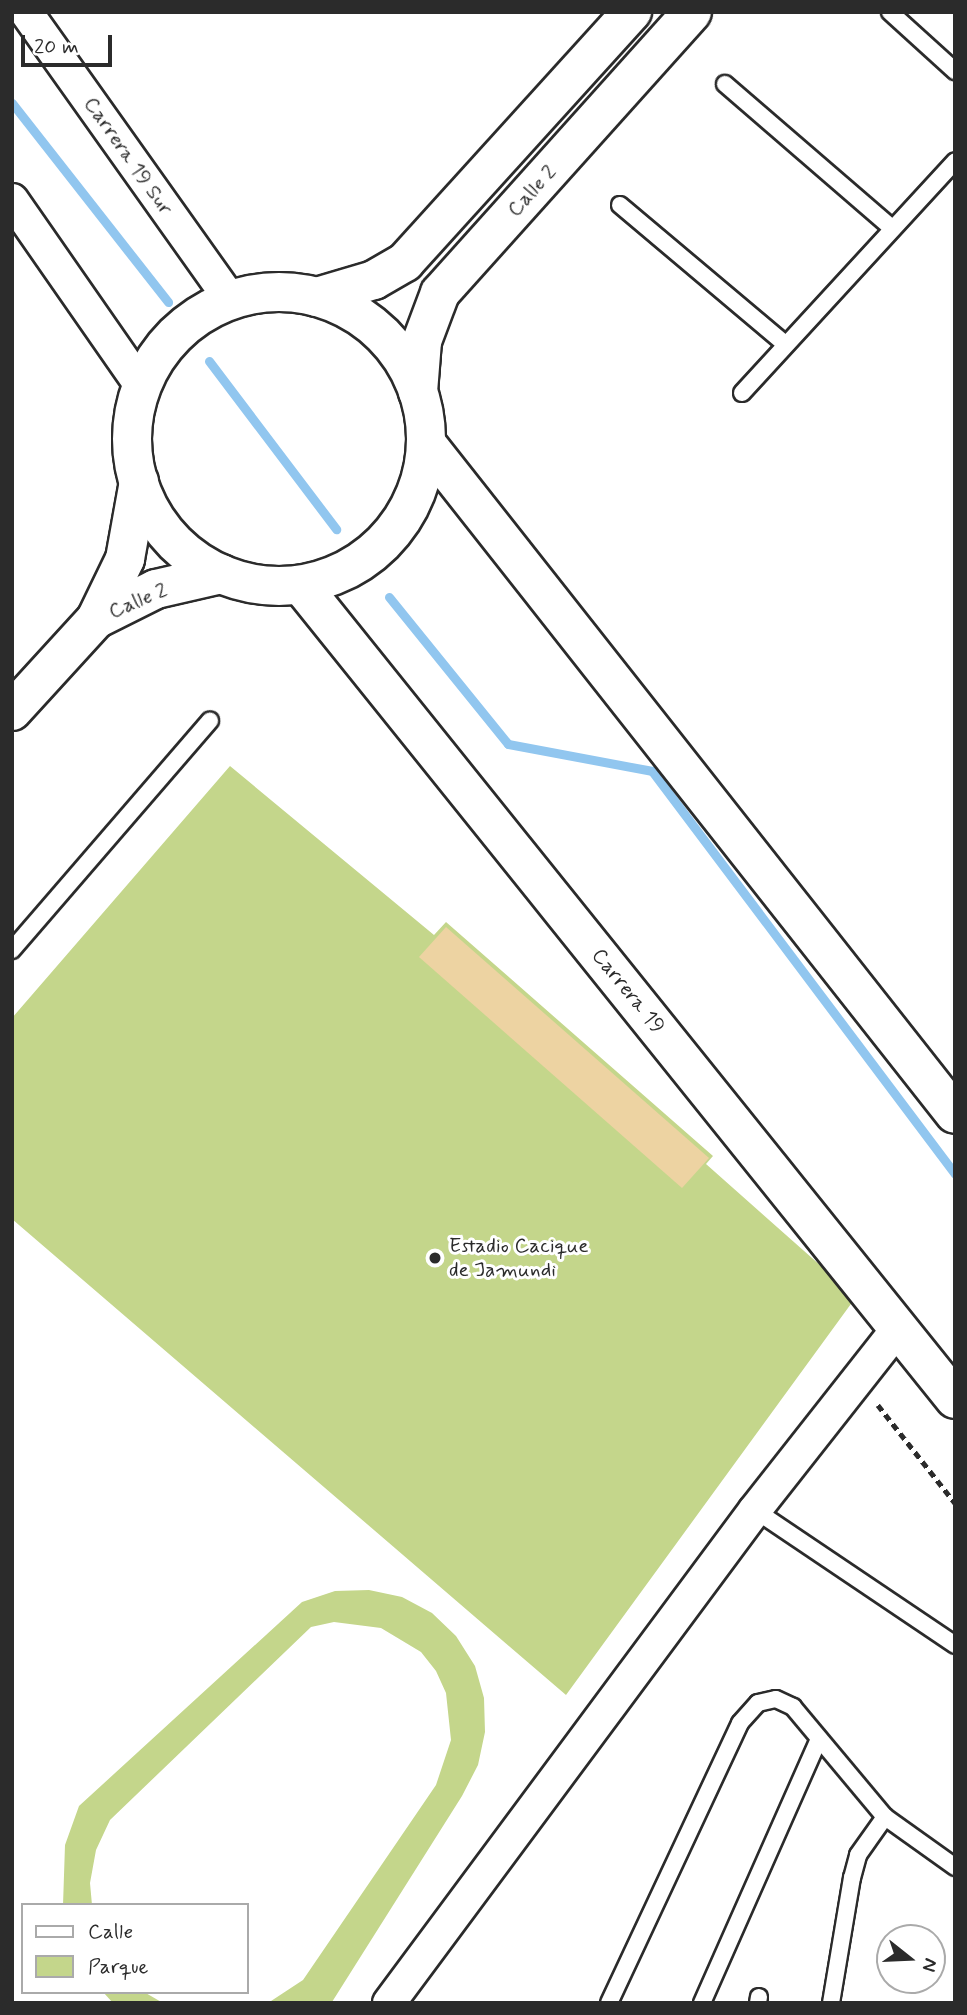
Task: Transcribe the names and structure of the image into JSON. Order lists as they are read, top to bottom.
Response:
{
  "streets": {
    "main road": ["Calle 2", "Carrera 19"],
    "street": ["Carrera 19 Sur"]
  },
  "places": ["Estadio Cacique de Jamundi"],
  "legend": ["Calle", "Parque"],
  "scale_bar": "20 m",
  "north": "right"
}
